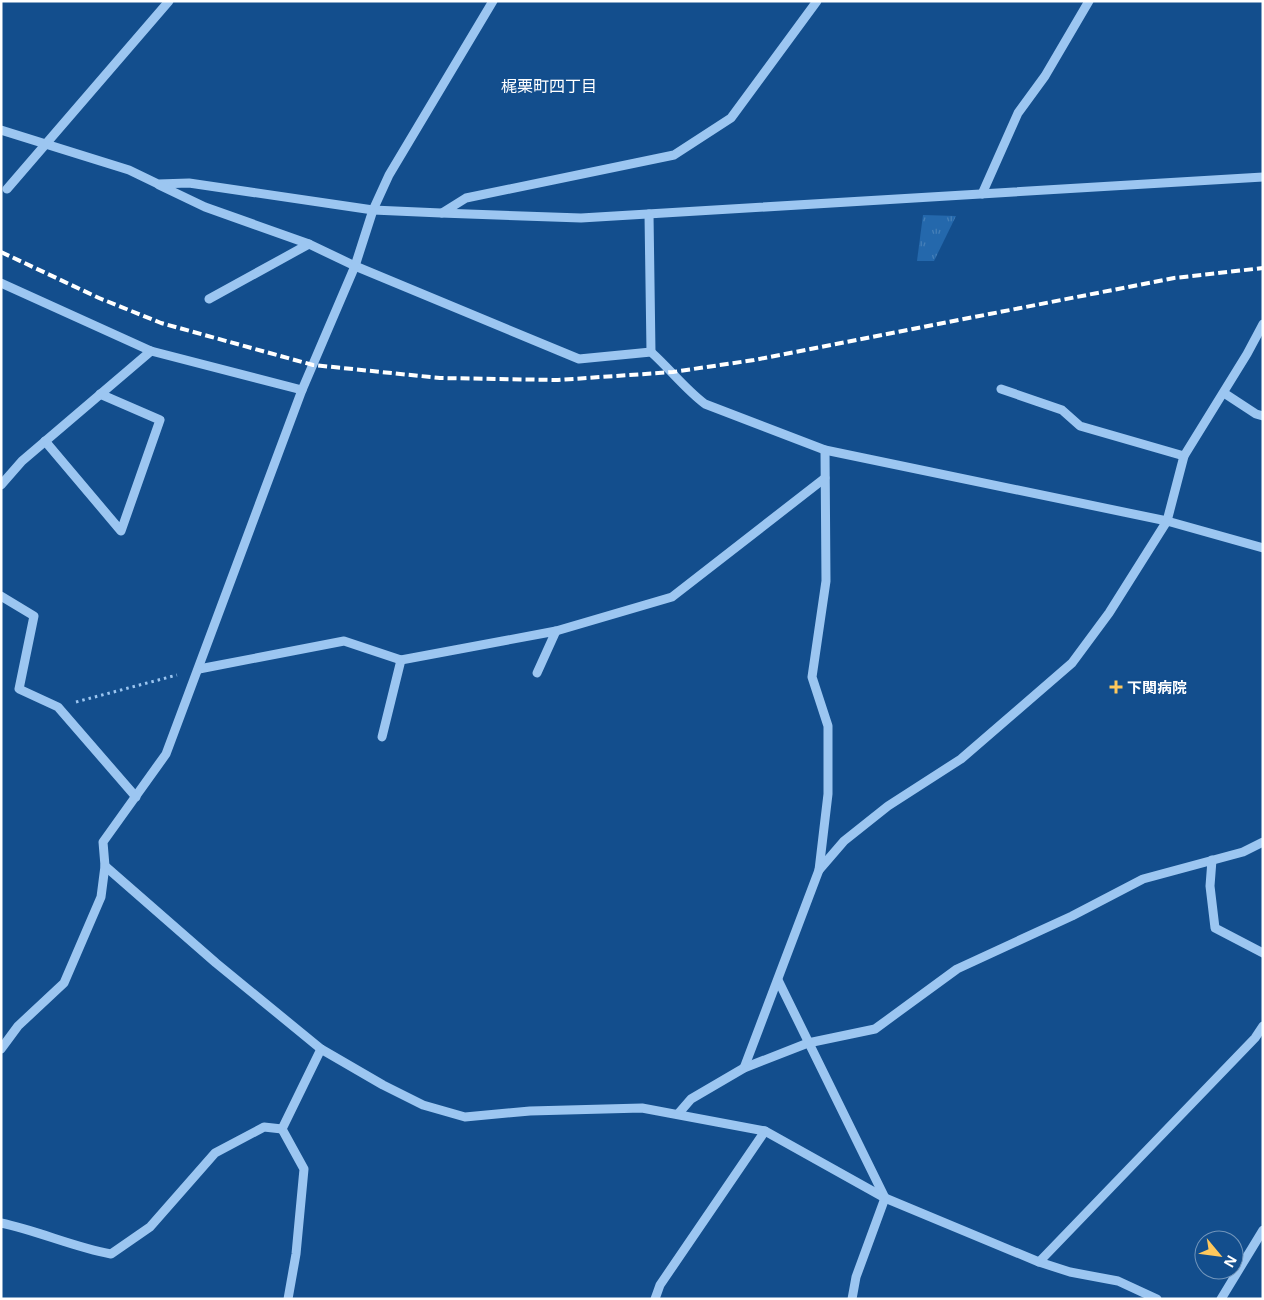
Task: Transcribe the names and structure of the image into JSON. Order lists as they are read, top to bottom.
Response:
{
  "districts": ["梶栗町四丁目"],
  "places": {
    "health": ["下関病院"]
  },
  "north": "bottom right"
}
